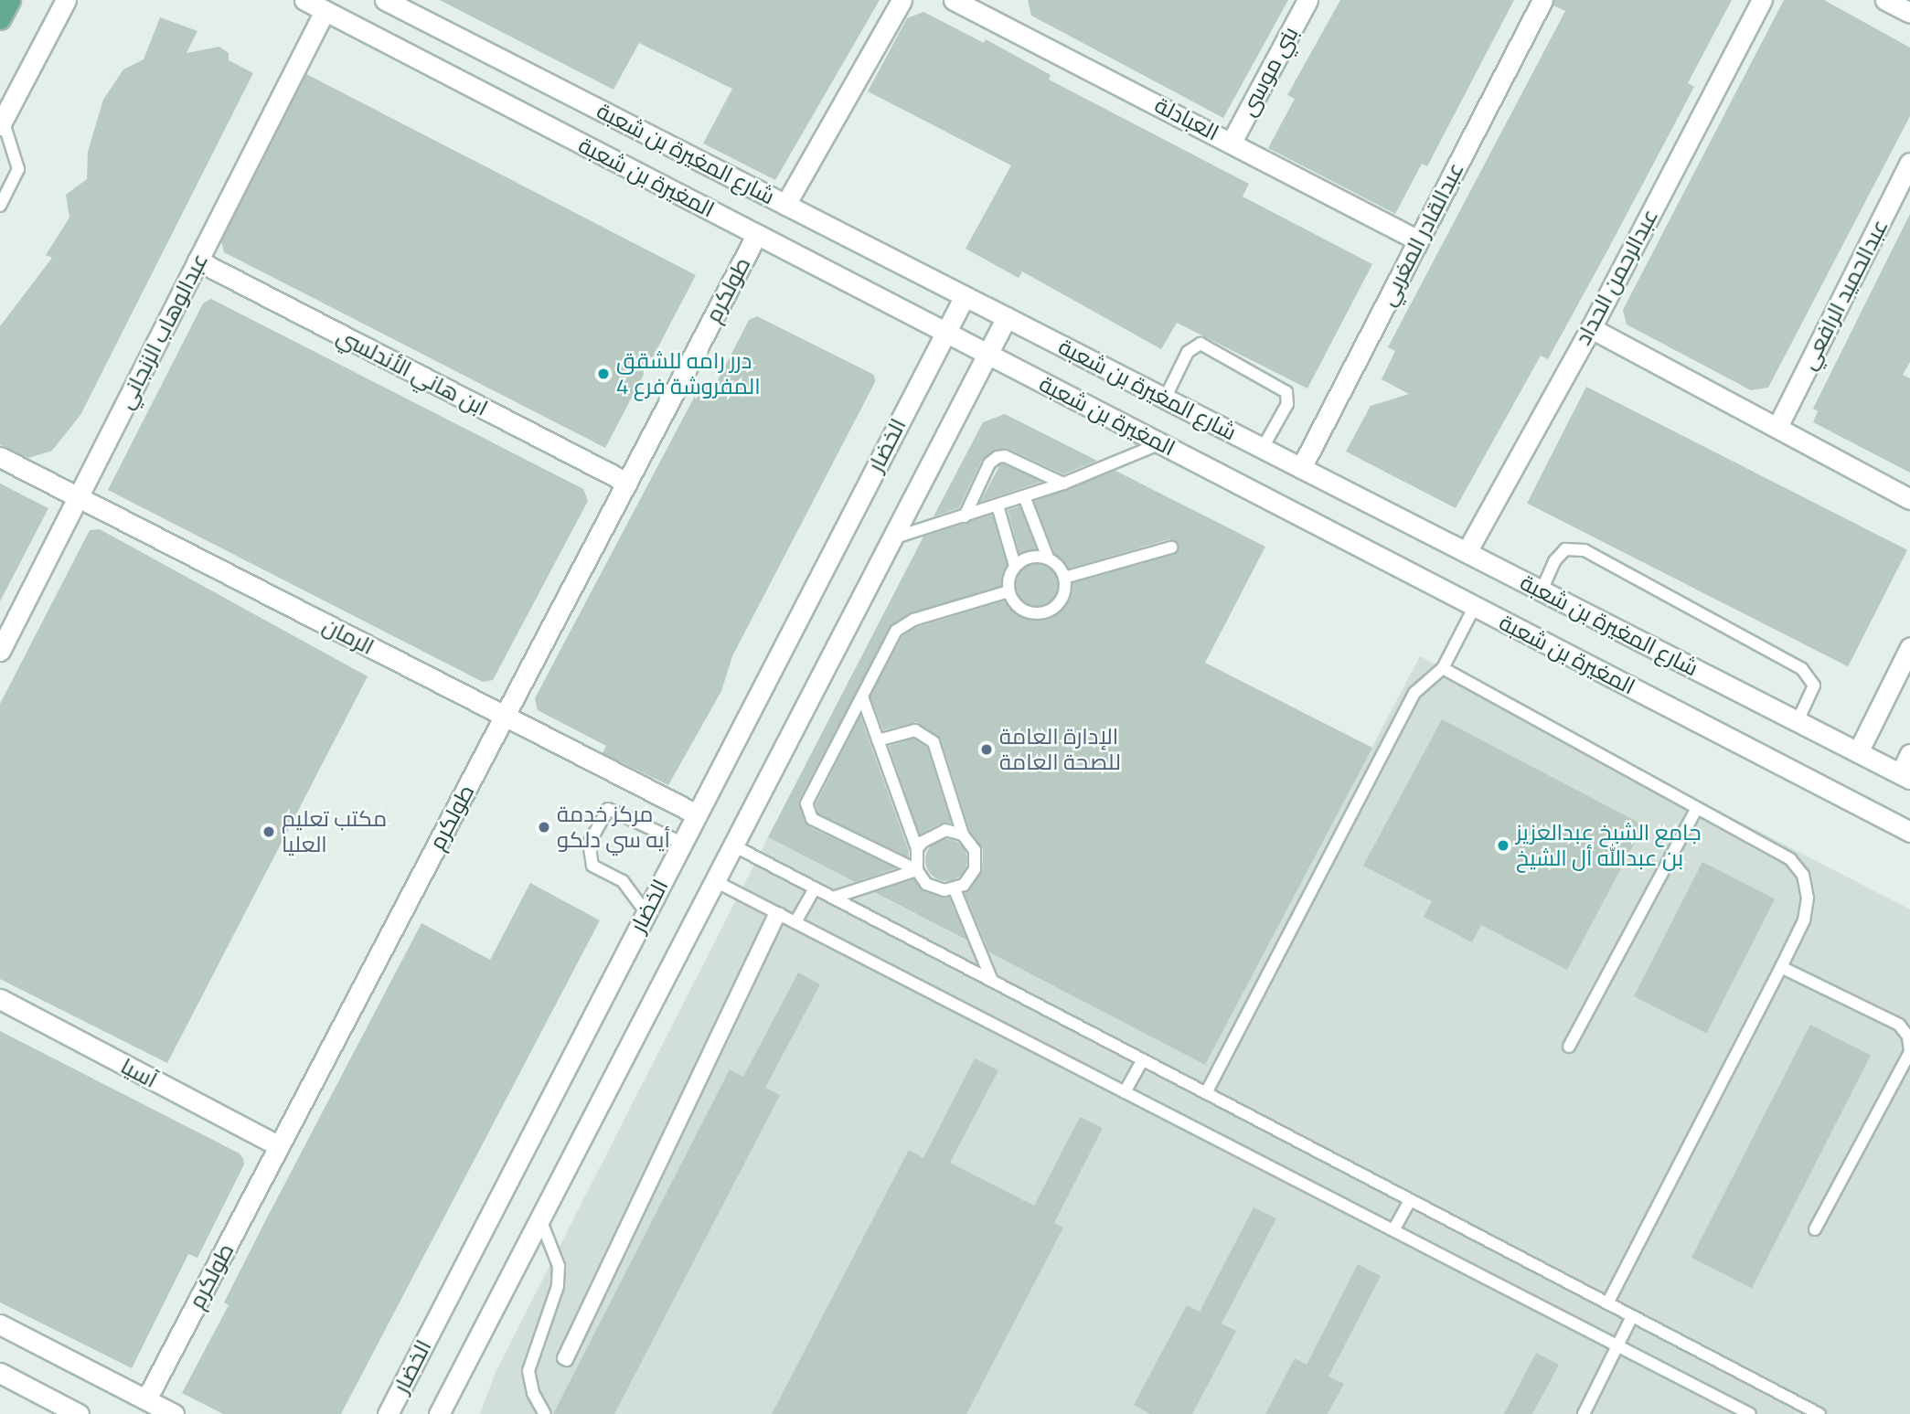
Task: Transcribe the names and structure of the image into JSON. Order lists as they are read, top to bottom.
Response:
{
  "streets": {
    "street": [
      "بني موسى",
      "العبادلة",
      "شارع المغيرة بن شعبة",
      "المغيرة بن شعبة",
      "عبدالقادر المغربي",
      "عبدالرحمن الحداد",
      "طولكرم",
      "عبدالحميد الرافعي",
      "عبدالوهاب الزنجاني",
      "ابن هاني الأندلسي",
      "الخضار",
      "الرمان",
      "آسيا"
    ]
  },
  "crossings": [
    ["بني موسى", "العبادلة"],
    ["العبادلة", "عبدالقادر المغربي"],
    ["شارع المغيرة بن شعبة", "عبدالقادر المغربي"],
    ["شارع المغيرة بن شعبة", "عبدالرحمن الحداد"],
    ["شارع المغيرة بن شعبة", "الخضار"],
    ["المغيرة بن شعبة", "طولكرم"],
    ["المغيرة بن شعبة", "عبدالوهاب الزنجاني"],
    ["المغيرة بن شعبة", "الخضار"],
    ["طولكرم", "ابن هاني الأندلسي"],
    ["طولكرم", "الرمان"],
    ["طولكرم", "آسيا"],
    ["عبدالوهاب الزنجاني", "ابن هاني الأندلسي"],
    ["عبدالوهاب الزنجاني", "الرمان"],
    ["الخضار", "الرمان"]
  ],
  "places": [
    "درر رامه للشقق المفروشة فرع 4",
    "الإدارة العامة للصحة العامة",
    "مركز خدمة أيه سي دلكو",
    "مكتب تعليم العليا",
    "جامع الشيخ عبدالعزيز بن عبدالله أل الشيخ"
  ]
}
